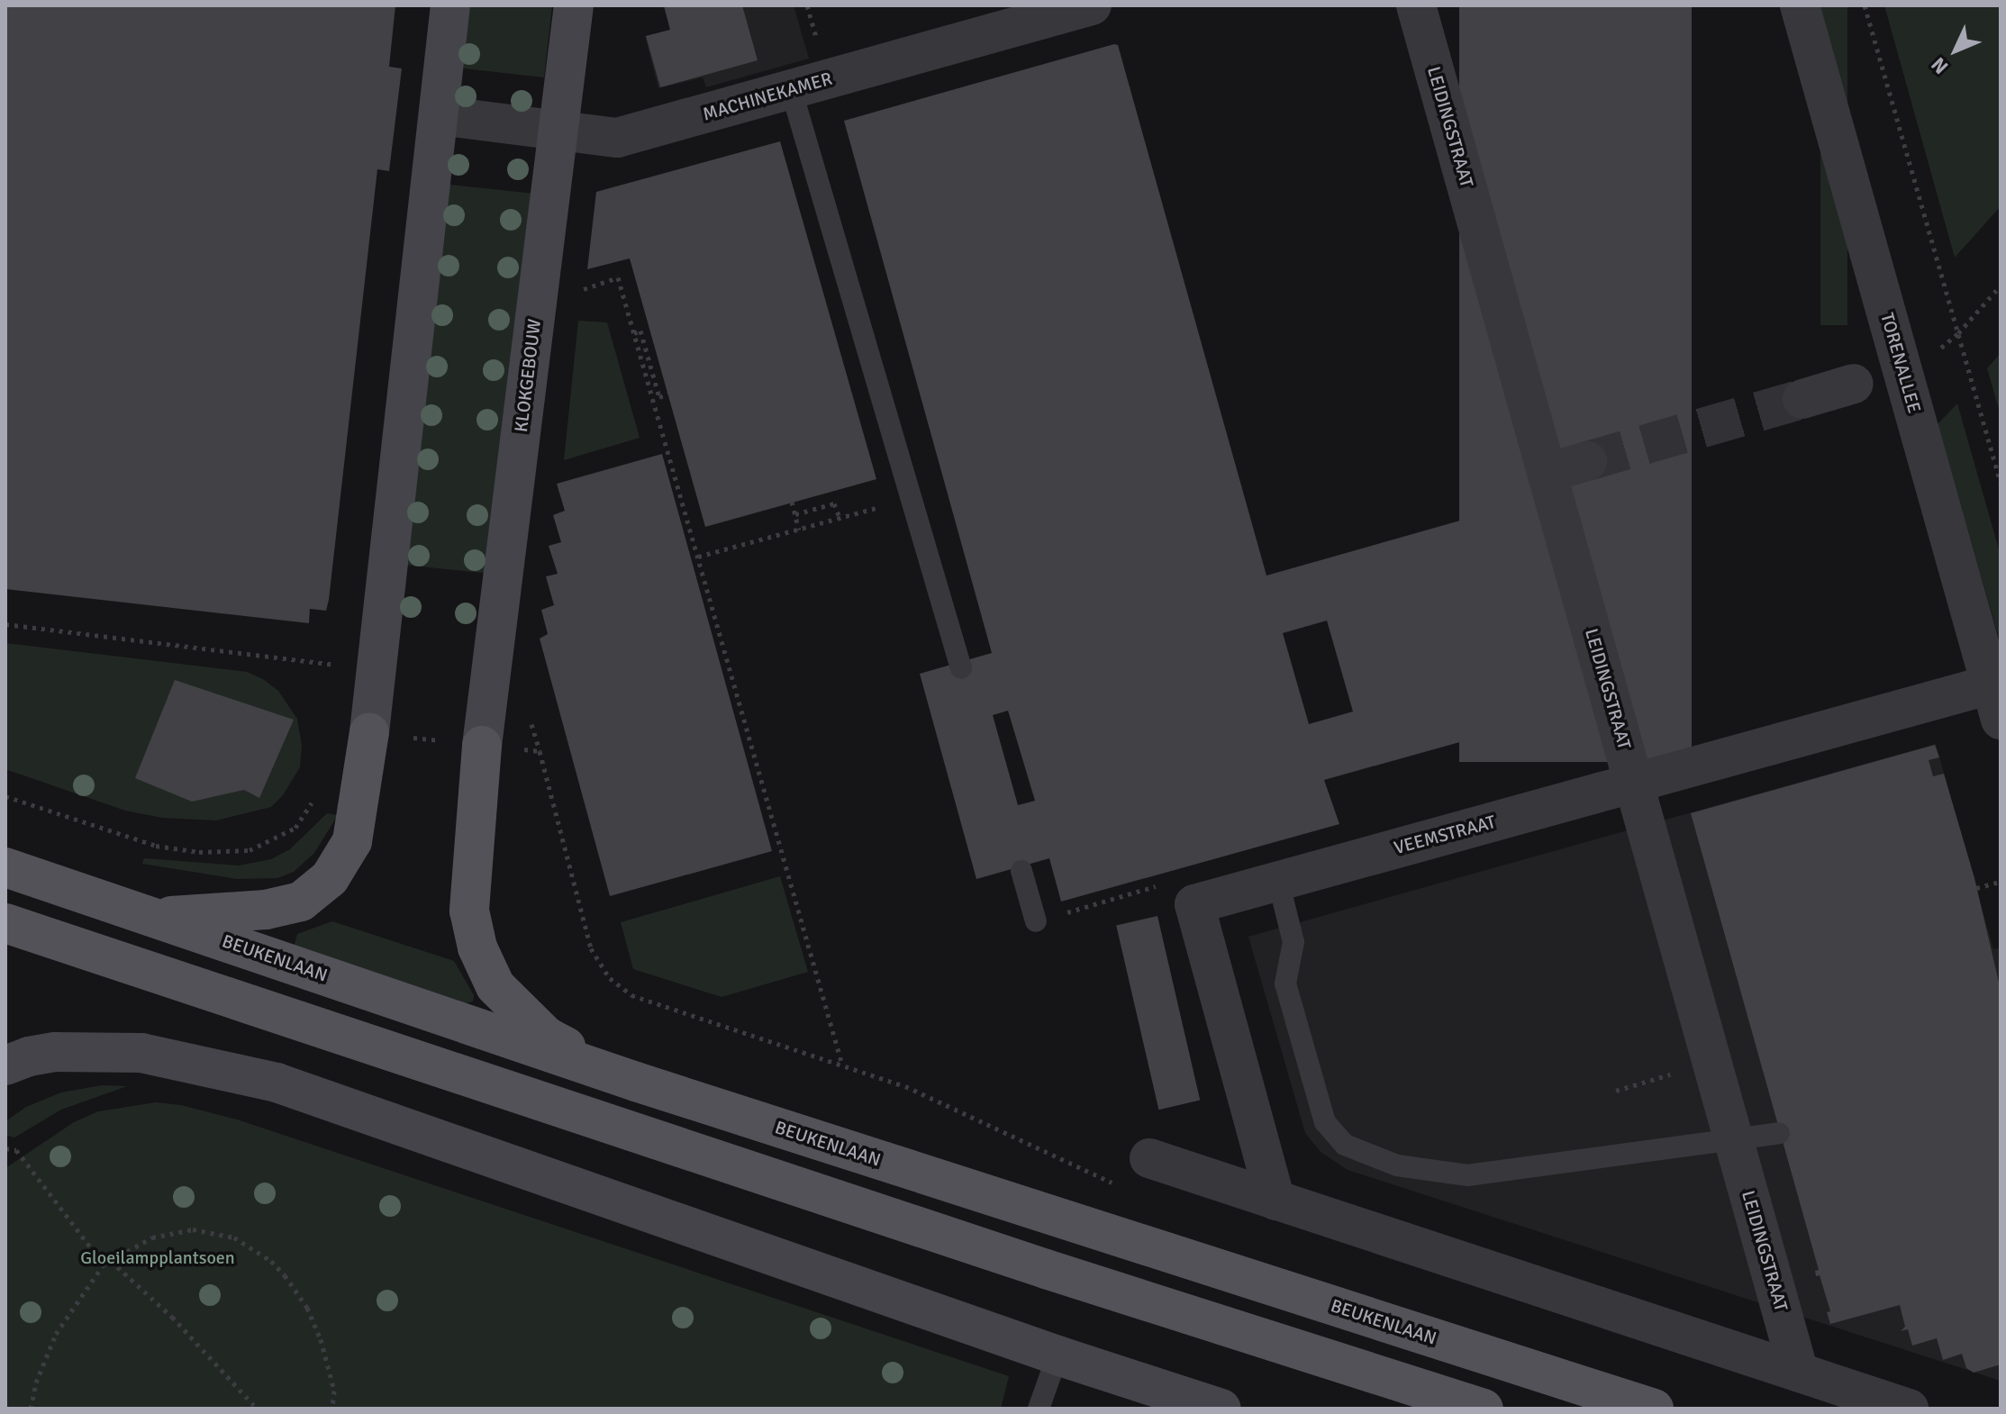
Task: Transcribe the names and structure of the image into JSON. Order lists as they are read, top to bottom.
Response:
{
  "streets": {
    "main road": ["BEUKENLAAN"],
    "street": [
      "MACHINEKAMER",
      "LEIDINGSTRAAT",
      "TORENALLEE",
      "KLOKGEBOUW",
      "VEEMSTRAAT"
    ]
  },
  "crossings": [
    ["MACHINEKAMER", "KLOKGEBOUW"],
    ["LEIDINGSTRAAT", "VEEMSTRAAT"],
    ["TORENALLEE", "VEEMSTRAAT"]
  ],
  "parks": ["Gloeilampplantsoen"],
  "north": "bottom left"
}
